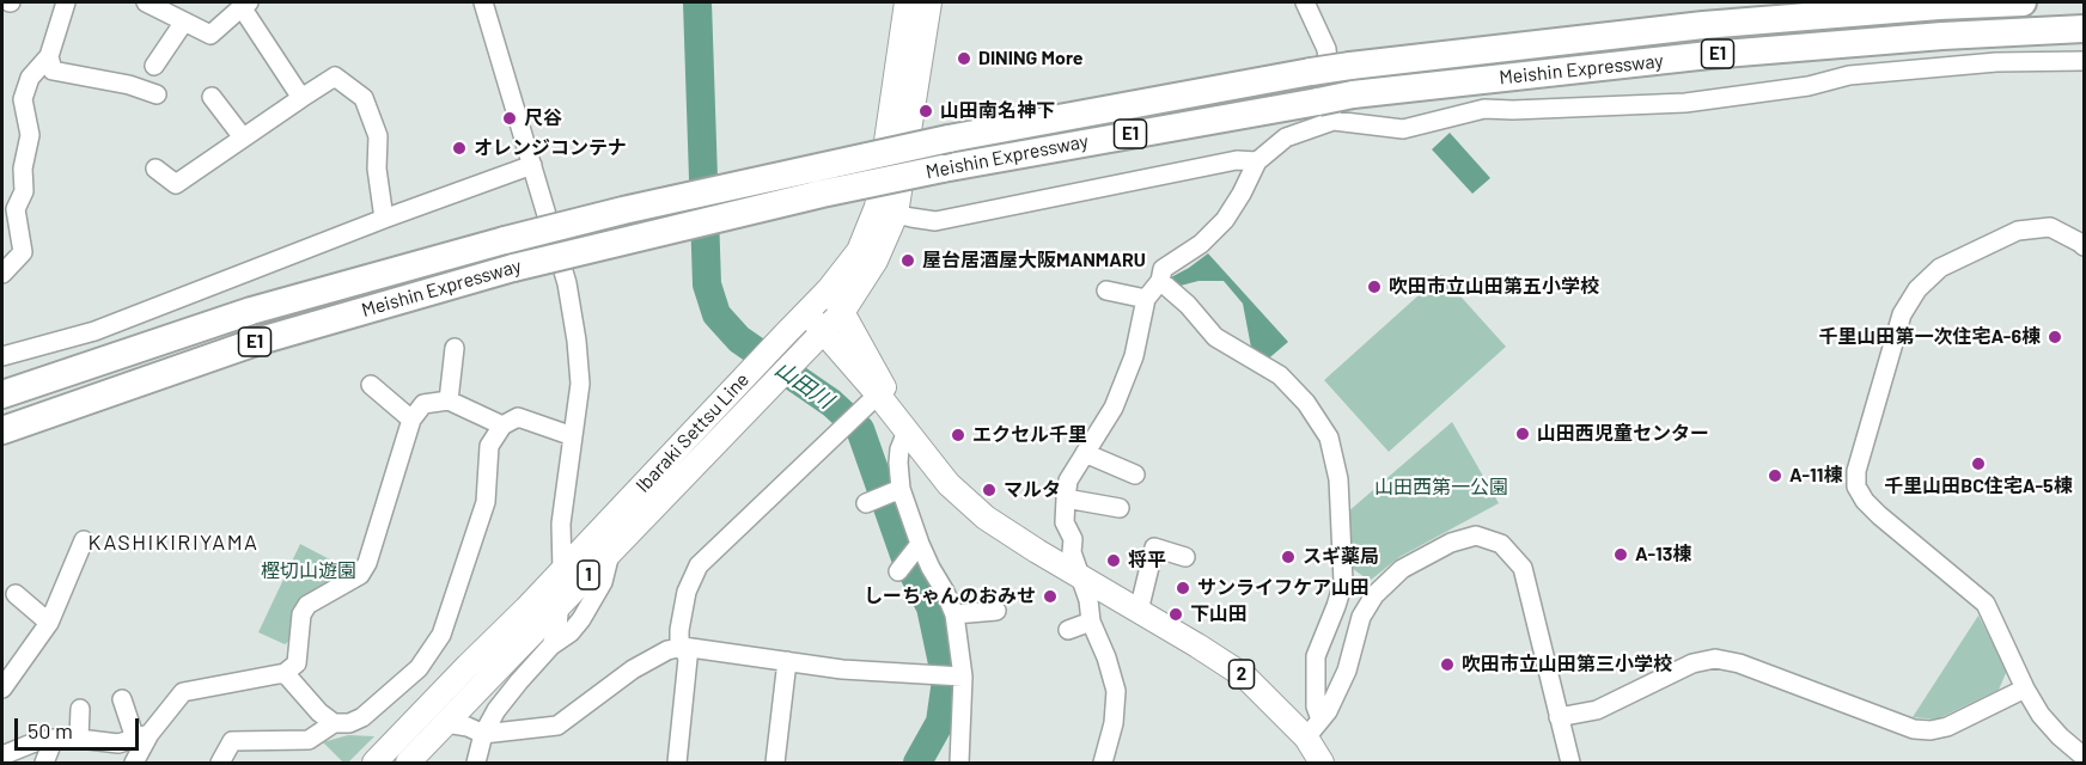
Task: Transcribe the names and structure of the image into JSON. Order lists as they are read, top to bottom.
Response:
{
  "streets": {
    "highway": ["E1", "Meishin Expressway"],
    "main road": ["Ibaraki Settsu Line", "1", "2"]
  },
  "crossings": [
    ["Ibaraki Settsu Line", "2"]
  ],
  "districts": ["KASHIKIRIYAMA"],
  "water": ["山田川"],
  "parks": ["山田西第一公園", "樫切山遊園"],
  "places": [
    "DINING More",
    "山田南名神下",
    "尺谷",
    "オレンジコンテナ",
    "屋台居酒屋大阪MANMARU",
    "吹田市立山田第五小学校",
    "千里山田第一次住宅A-6棟",
    "山田西児童センター",
    "エクセル千里",
    "千里山田BC住宅A-5棟",
    "A-11棟",
    "マルタ",
    "A-13棟",
    "スギ薬局",
    "将平",
    "サンライフケア山田",
    "しーちゃんのおみせ",
    "下山田",
    "吹田市立山田第三小学校"
  ],
  "scale_bar": "50 m"
}
